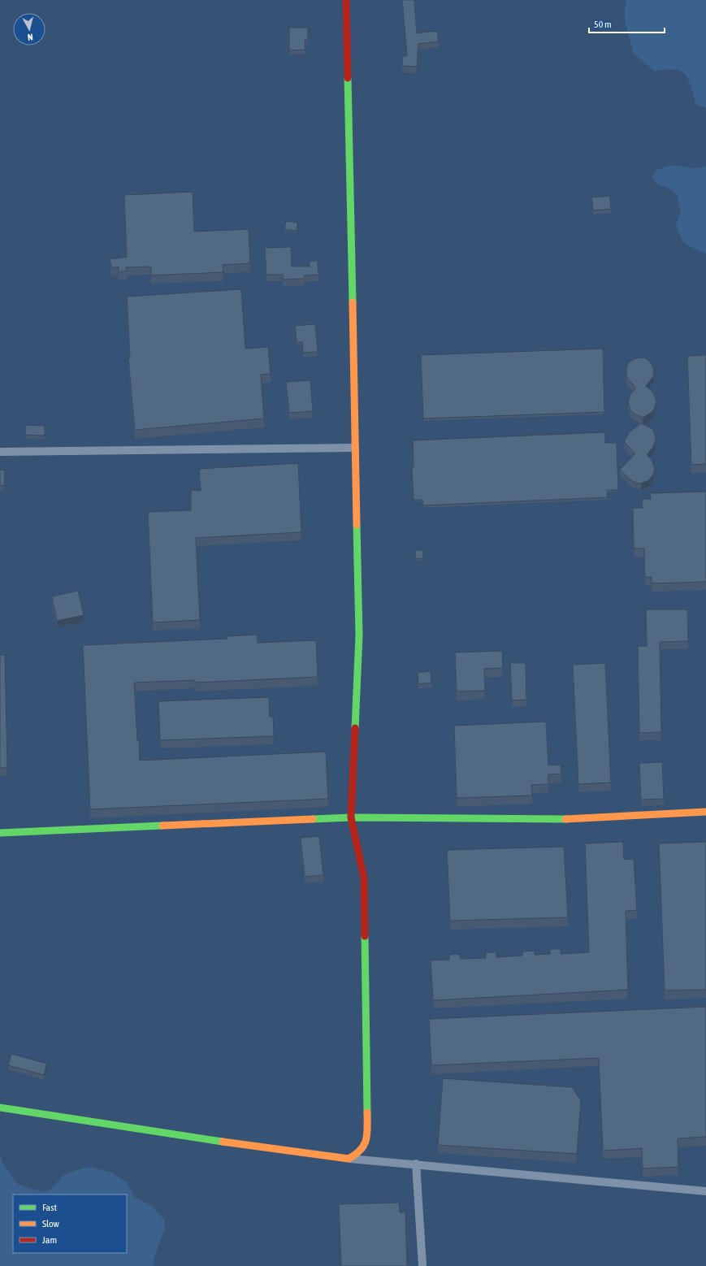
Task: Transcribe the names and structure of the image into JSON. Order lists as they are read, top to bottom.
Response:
{
  "legend": ["Fast", "Slow", "Jam"],
  "scale_bar": "50 m",
  "north": "bottom"
}
